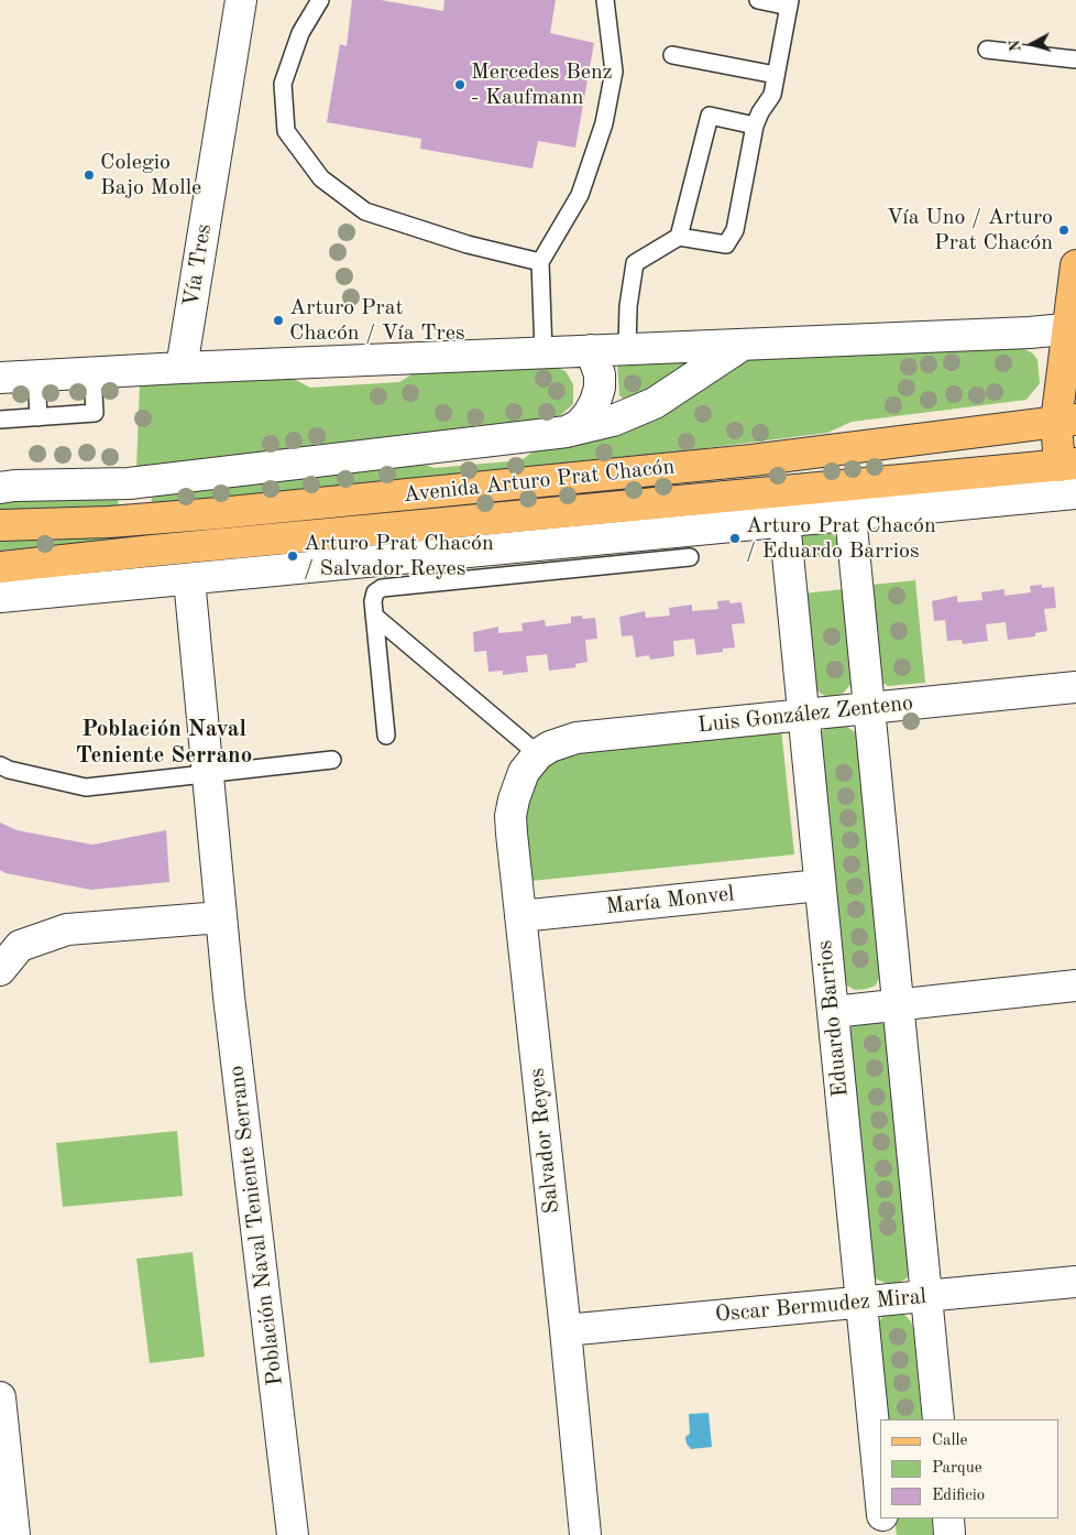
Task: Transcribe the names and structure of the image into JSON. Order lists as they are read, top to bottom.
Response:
{
  "streets": {
    "main road": ["Avenida Arturo Prat Chacón"],
    "street": [
      "Vía Tres",
      "Luis González Zenteno",
      "María Monvel",
      "Eduardo Barrios",
      "Salvador Reyes",
      "Población Naval Teniente Serrano",
      "Oscar Bermudez Miral"
    ]
  },
  "crossings": [
    ["Luis González Zenteno", "Eduardo Barrios"],
    ["Luis González Zenteno", "Salvador Reyes"],
    ["María Monvel", "Eduardo Barrios"],
    ["María Monvel", "Salvador Reyes"],
    ["Eduardo Barrios", "Oscar Bermudez Miral"],
    ["Salvador Reyes", "Oscar Bermudez Miral"]
  ],
  "districts": ["Población Naval Teniente Serrano"],
  "places": [
    "Mercedes Benz - Kaufmann",
    "Colegio Bajo Molle",
    "Vía Uno / Arturo Prat Chacón",
    "Arturo Prat Chacón / Vía Tres",
    "Arturo Prat Chacón / Eduardo Barrios",
    "Arturo Prat Chacón / Salvador Reyes"
  ],
  "legend": ["Calle", "Parque", "Edificio"],
  "north": "left"
}
